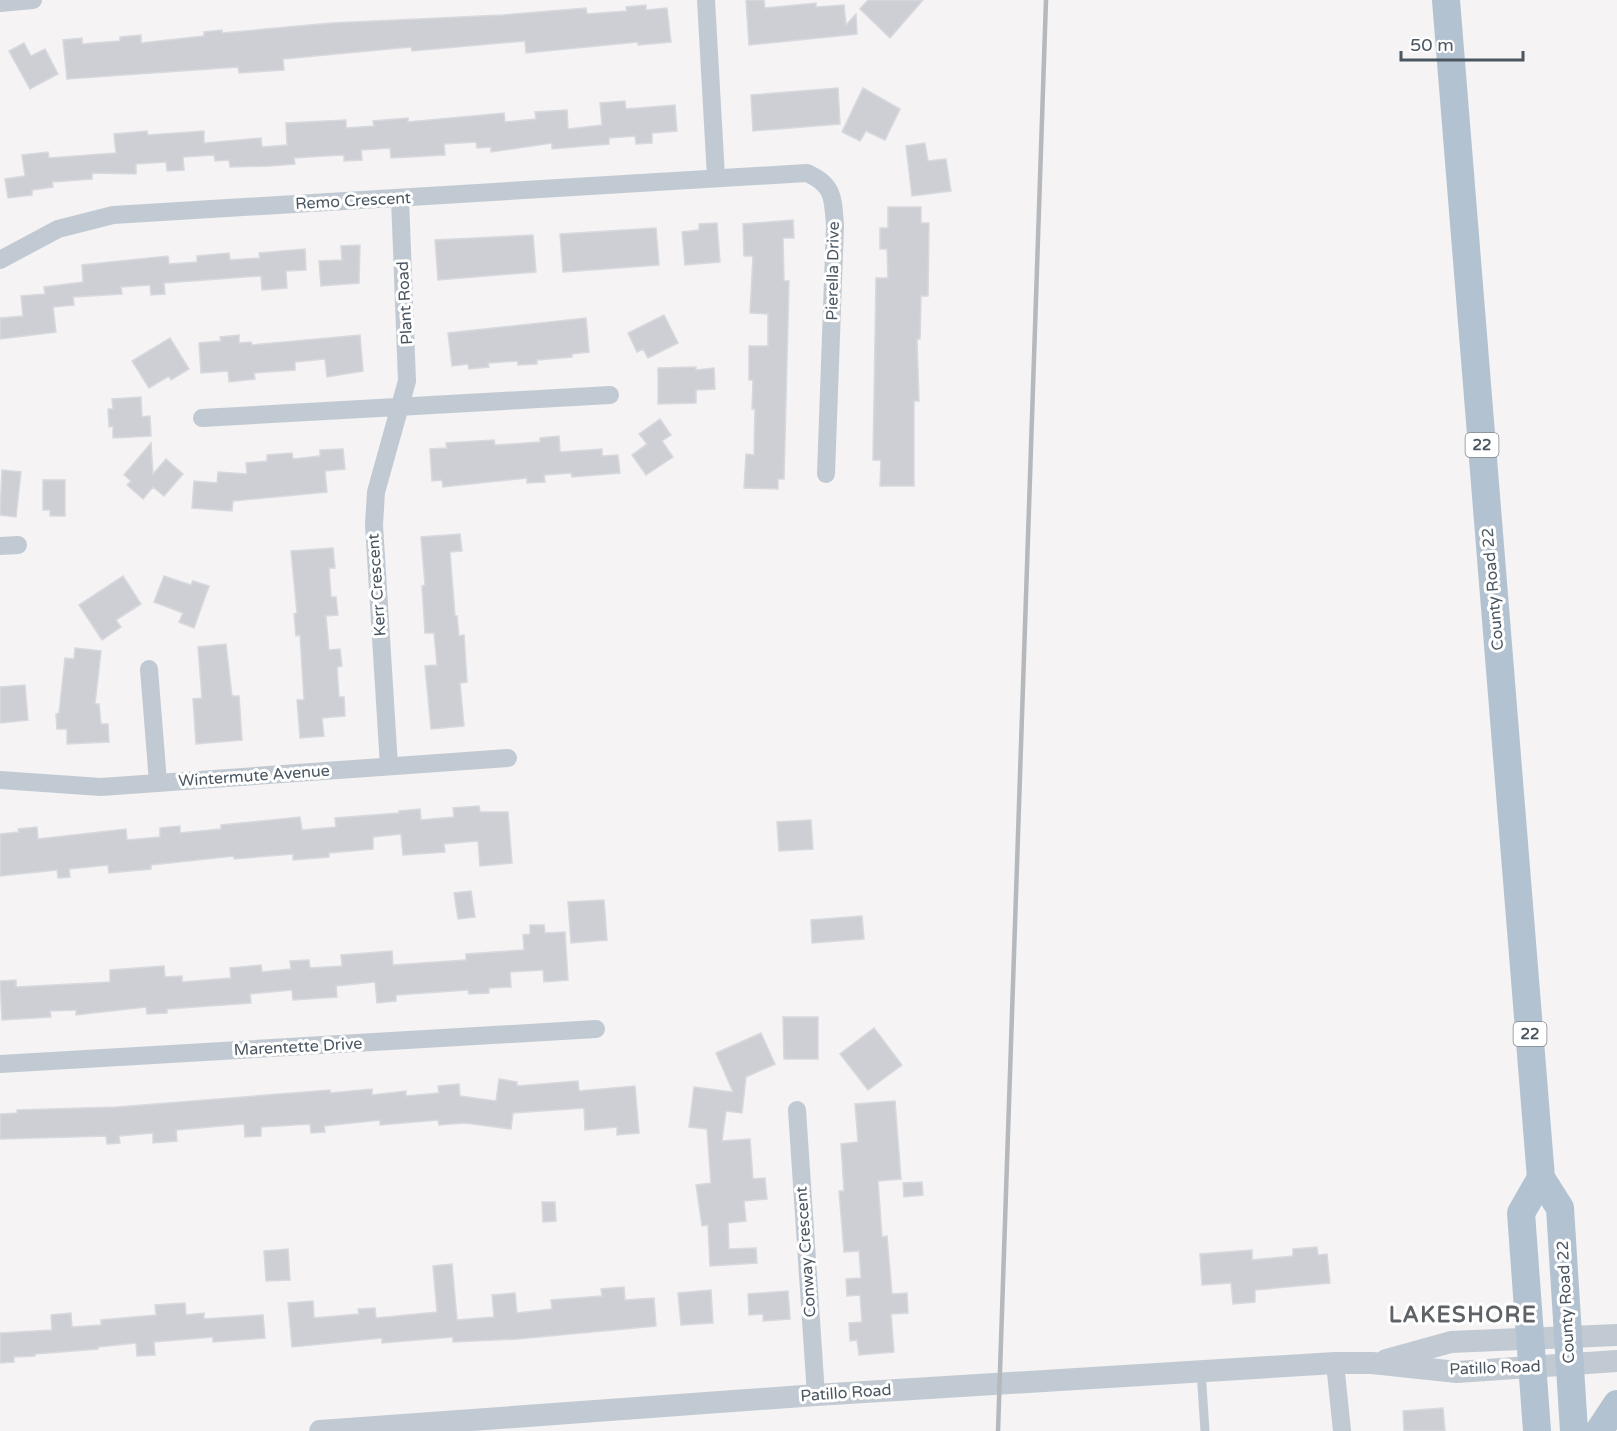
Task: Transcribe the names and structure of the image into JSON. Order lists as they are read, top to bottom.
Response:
{
  "streets": {
    "main road": ["22", "County Road 22"],
    "street": [
      "Remo Crescent",
      "Pierella Drive",
      "Plant Road",
      "Kerr Crescent",
      "Wintermute Avenue",
      "Marentette Drive",
      "Conway Crescent",
      "Patillo Road"
    ]
  },
  "crossings": [
    ["Remo Crescent", "Pierella Drive"],
    ["Remo Crescent", "Plant Road"],
    ["Plant Road", "Kerr Crescent"],
    ["Kerr Crescent", "Wintermute Avenue"],
    ["County Road 22", "Patillo Road"],
    ["Conway Crescent", "Patillo Road"]
  ],
  "districts": ["LAKESHORE"],
  "scale_bar": "50 m"
}
